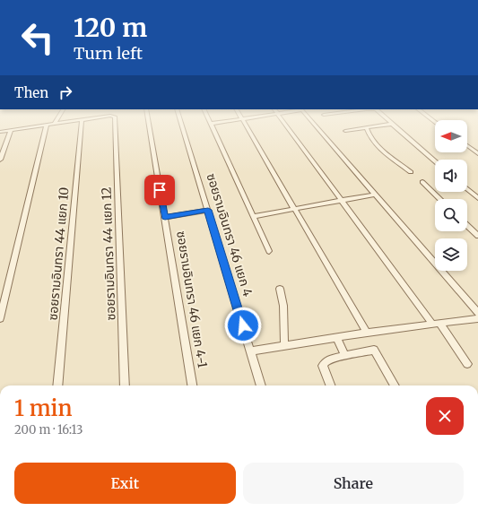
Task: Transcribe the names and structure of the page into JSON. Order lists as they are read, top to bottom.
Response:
{
  "streets": {
    "street": [
      "ซอยรามอินทรา 46 แยก 4",
      "ซอยรามอินทรา 44 แยก 10",
      "ซอยรามอินทรา 44 แยก 12",
      "ซอยรามอินทรา 46 แยก 4-1"
    ]
  },
  "north": "left",
  "page": {
    "turn": ["120 m", "Turn left"],
    "then": "Then",
    "heading": ["1 min", "200 m · 16:13"],
    "buttons": ["Exit", "Share"]
  }
}
